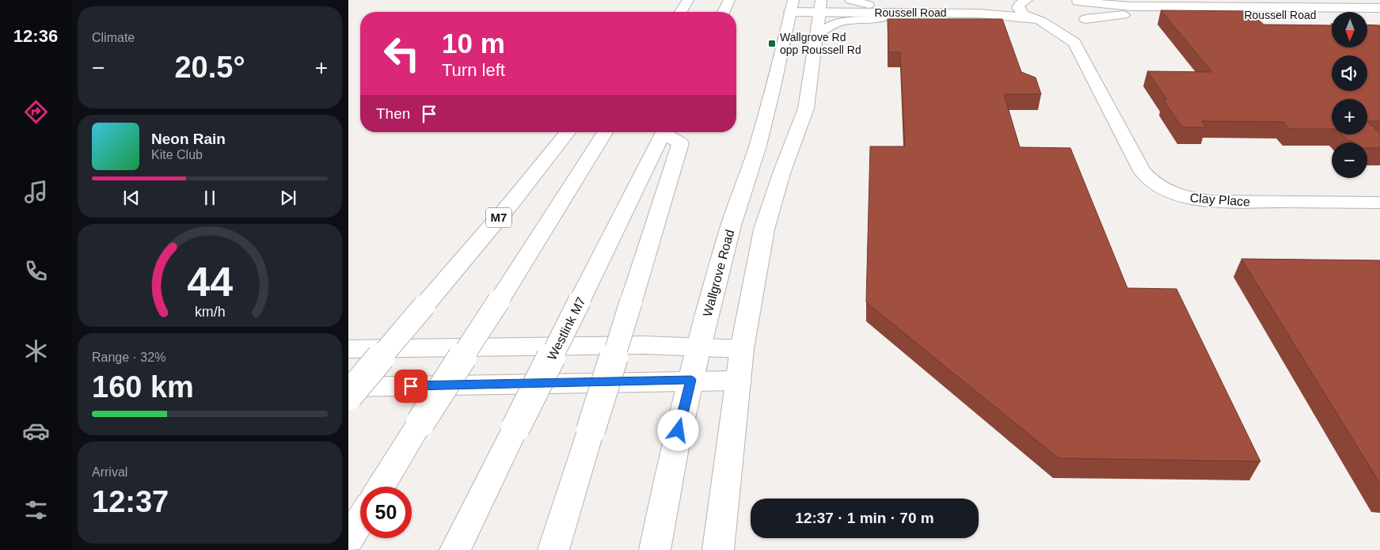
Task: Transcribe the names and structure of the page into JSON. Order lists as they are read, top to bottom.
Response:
{
  "streets": {
    "main road": [
      "Roussell Road",
      "Clay Place",
      "M7",
      "Wallgrove Road",
      "Westlink M7"
    ]
  },
  "crossings": [
    ["Roussell Road", "Clay Place"],
    ["Roussell Road", "Wallgrove Road"]
  ],
  "places": {
    "transit": ["Wallgrove Rd opp Roussell Rd"]
  },
  "north": "bottom",
  "page": {
    "tabs": "12:36",
    "tile": [
      "Climate",
      ["Range · 32%", "160 km"],
      ["Arrival", "12:37"]
    ],
    "map_buttons": ["+", "−"],
    "turn": ["10 m", "Turn left"],
    "heat": ["−", "20.5°", "+"],
    "then": "Then",
    "song": ["Neon Rain", "Kite Club"],
    "limit": "50",
    "trip": "12:37 · 1 min · 70 m",
    "gauge": ["44", "km/h"]
  }
}
